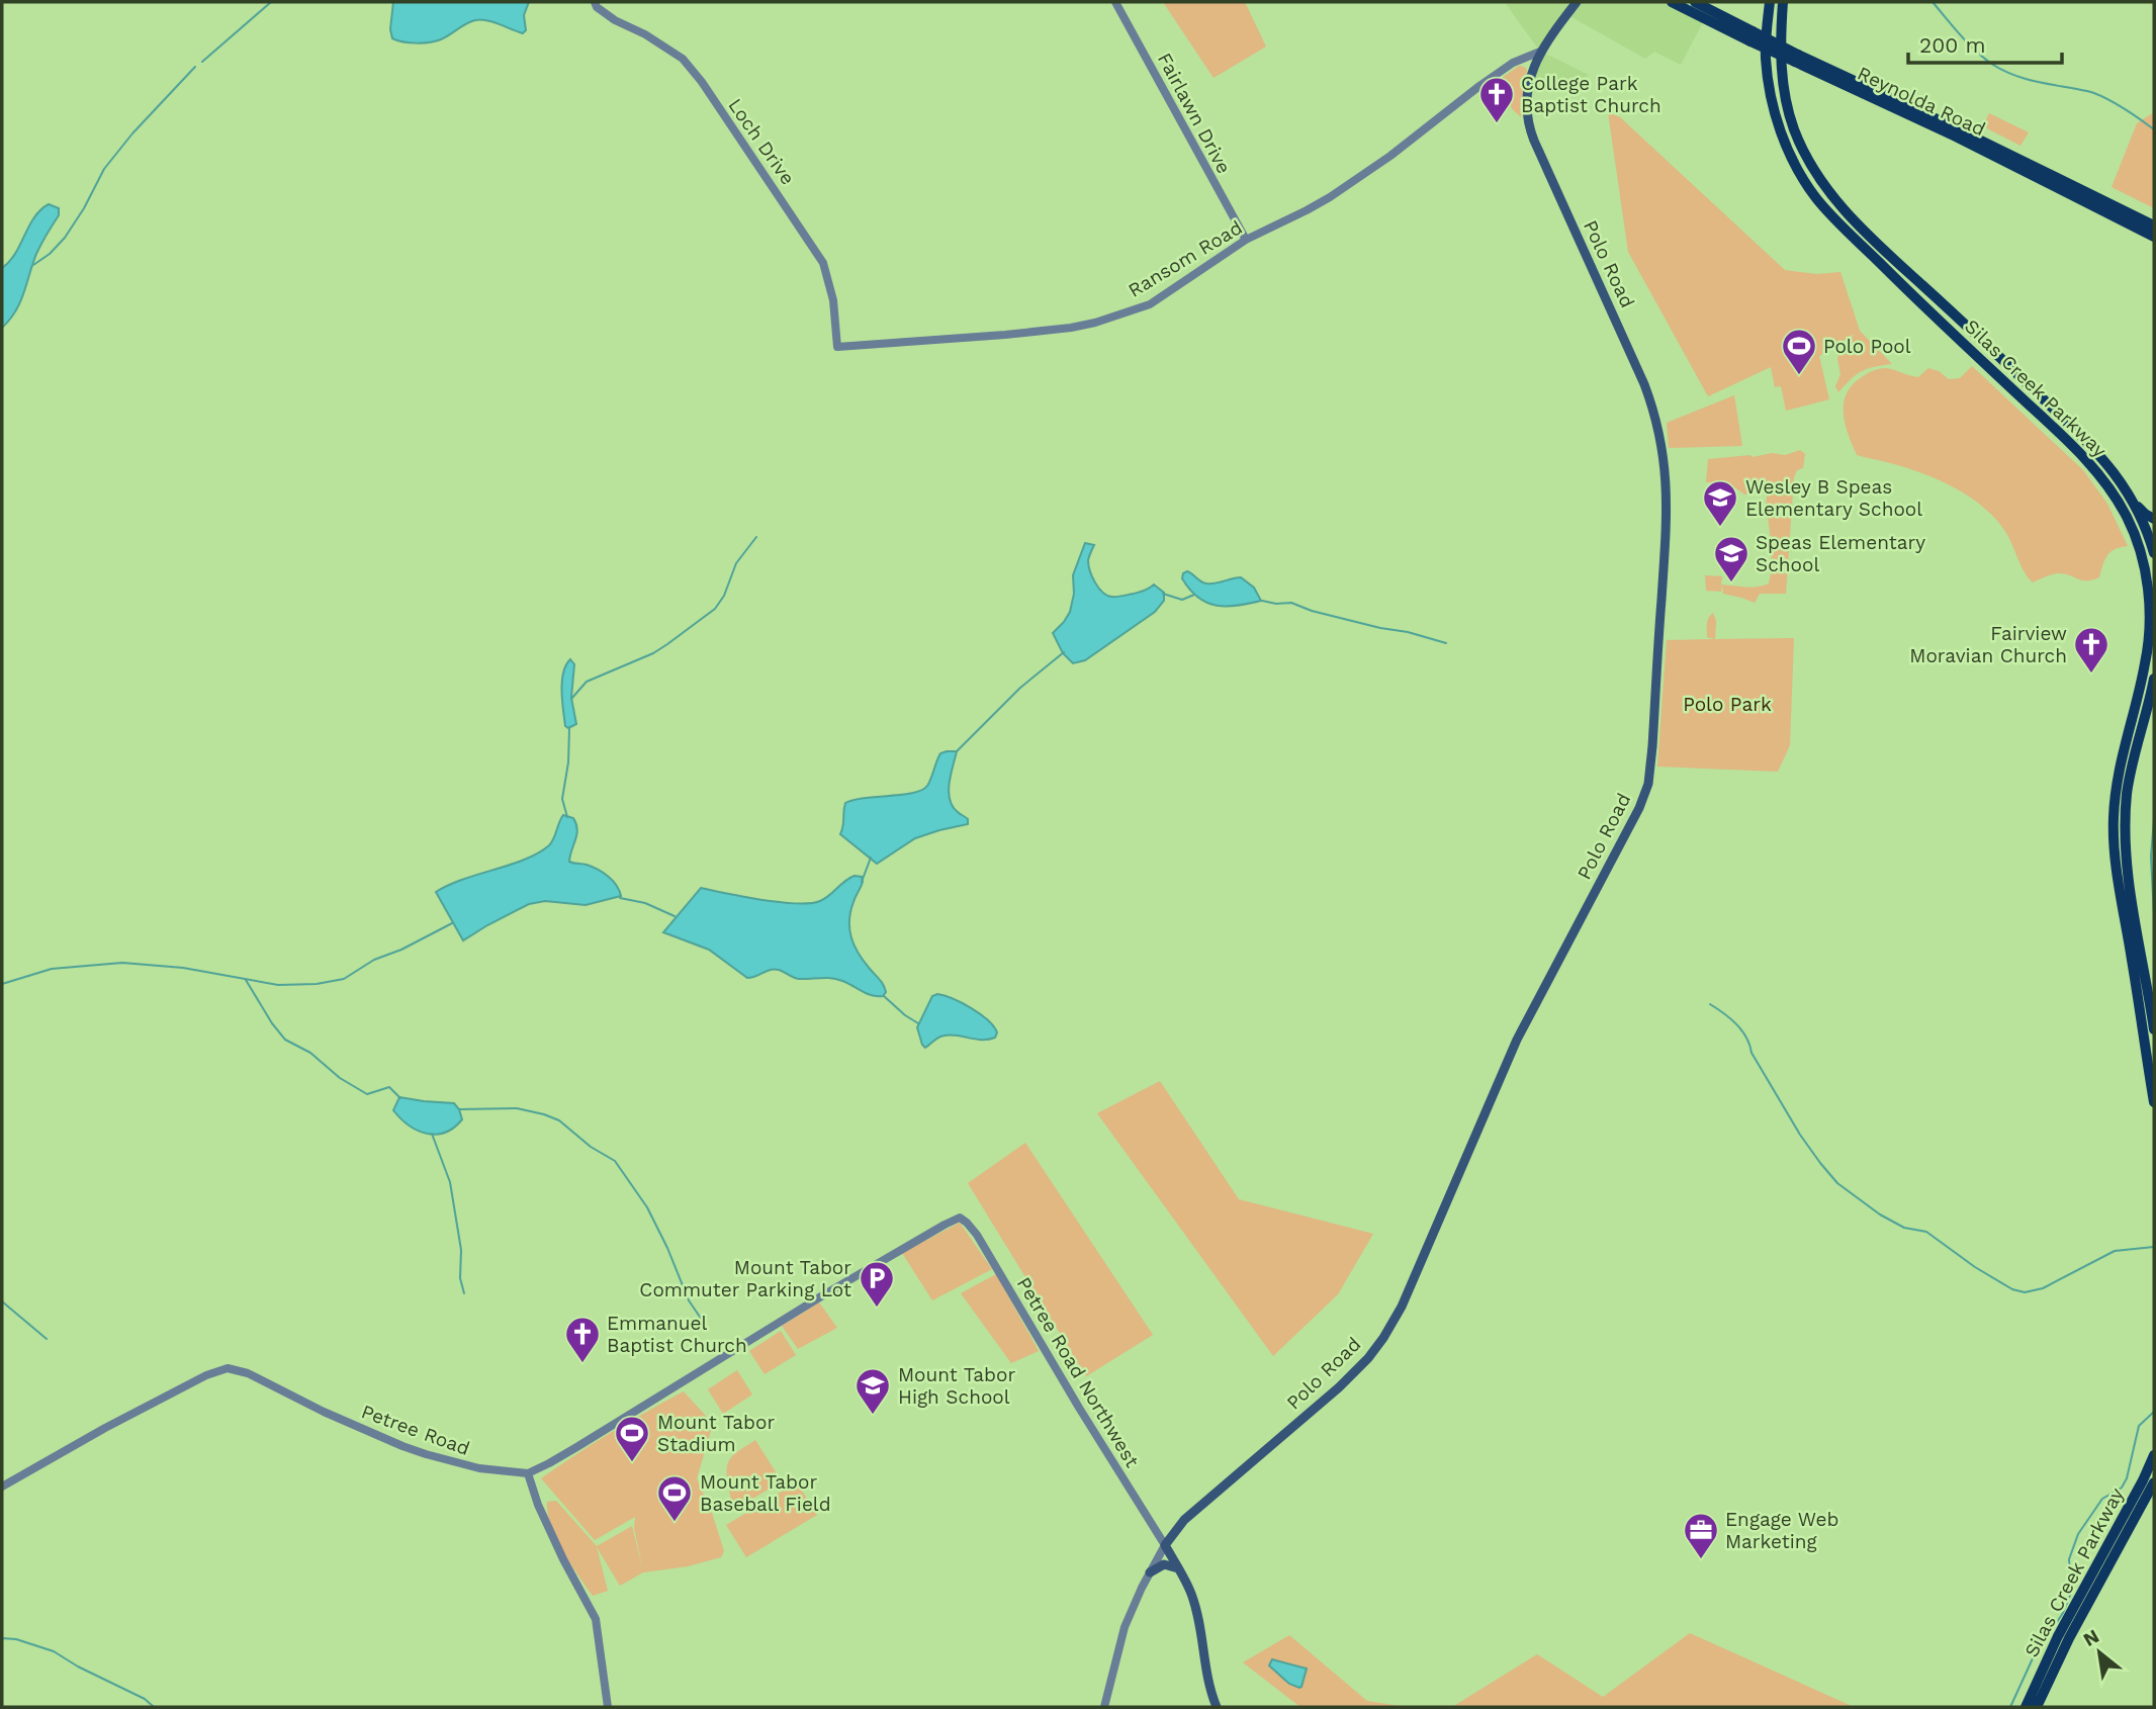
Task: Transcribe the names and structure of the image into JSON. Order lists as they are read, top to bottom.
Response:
{
  "streets": {
    "main road": ["Reynolda Road", "Polo Road", "Silas Creek Parkway"],
    "street": [
      "Fairlawn Drive",
      "Loch Drive",
      "Ransom Road",
      "Petree Road Northwest",
      "Petree Road"
    ]
  },
  "crossings": [
    ["Fairlawn Drive", "Ransom Road"],
    ["Loch Drive", "Ransom Road"],
    ["Ransom Road", "Polo Road"],
    ["Polo Road", "Petree Road Northwest"],
    ["Petree Road Northwest", "Petree Road"]
  ],
  "parks": ["Polo Park"],
  "places": {
    "church": ["College Park Baptist Church", "Fairview Moravian Church", "Emmanuel Baptist Church"],
    "sports": ["Polo Pool", "Mount Tabor Stadium", "Mount Tabor Baseball Field"],
    "school or university": ["Wesley B Speas Elementary School", "Speas Elementary School", "Mount Tabor High School"],
    "parking": ["Mount Tabor Commuter Parking Lot"],
    "office": ["Engage Web Marketing"]
  },
  "scale_bar": "200 m",
  "north": "top left"
}
